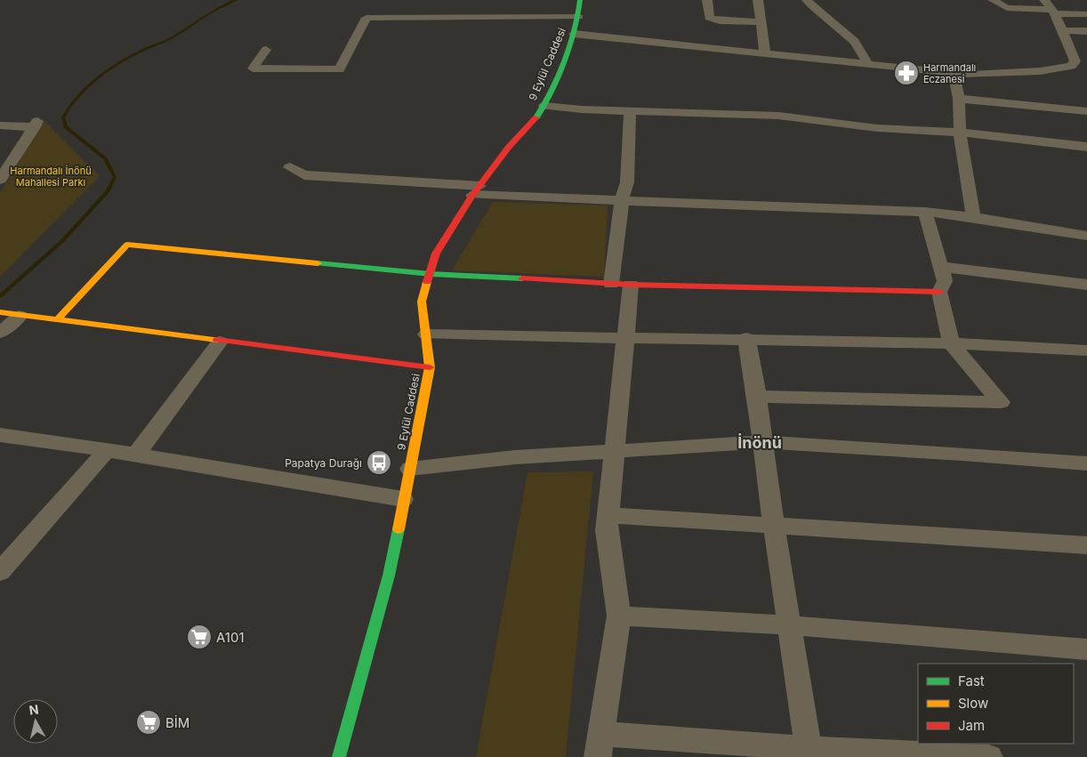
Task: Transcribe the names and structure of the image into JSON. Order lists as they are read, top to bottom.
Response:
{
  "streets": {
    "main road": ["9 Eylül Caddesi"]
  },
  "districts": ["İnönü"],
  "parks": ["Harmandalı İnönü Mahallesi Parkı"],
  "places": {
    "pharmacy": ["Harmandalı Eczanesi"],
    "bus stop": ["Papatya Durağı"],
    "supermarket": ["A101", "BİM"]
  },
  "legend": ["Fast", "Slow", "Jam"],
  "north": "top"
}
